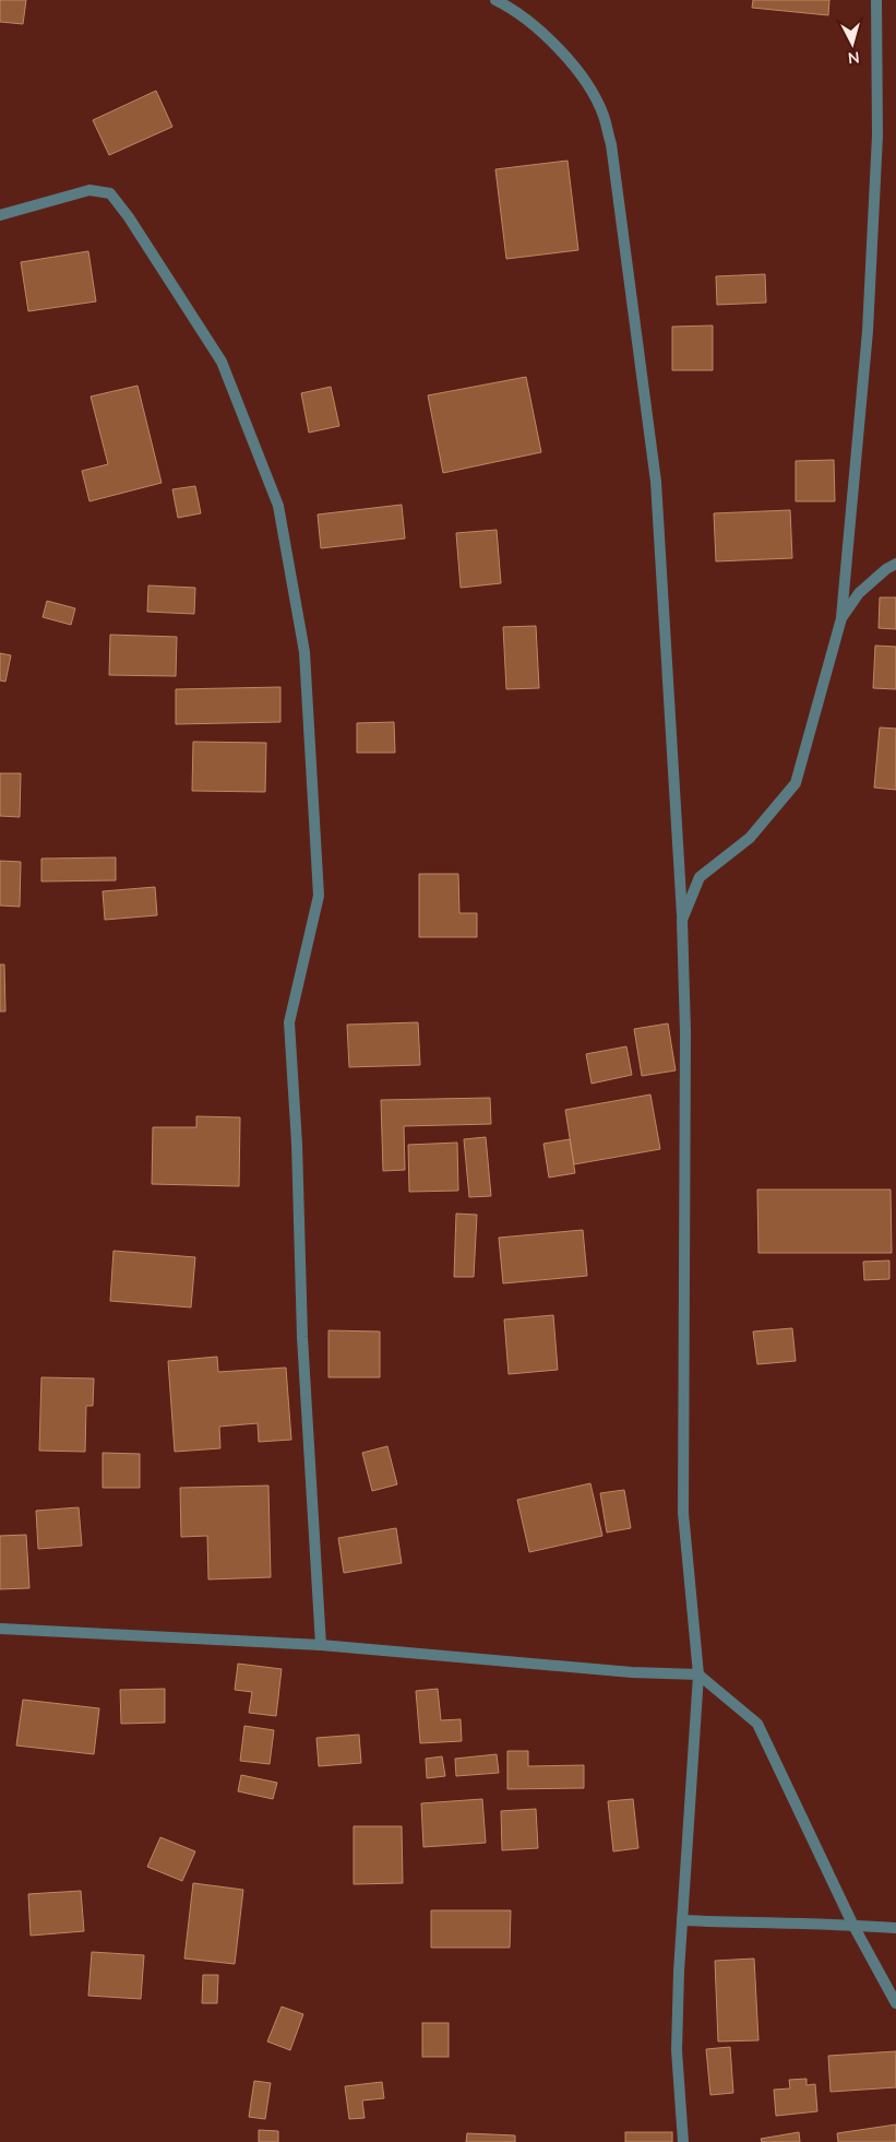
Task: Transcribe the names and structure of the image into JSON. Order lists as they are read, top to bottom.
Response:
{
  "north": "bottom"
}
